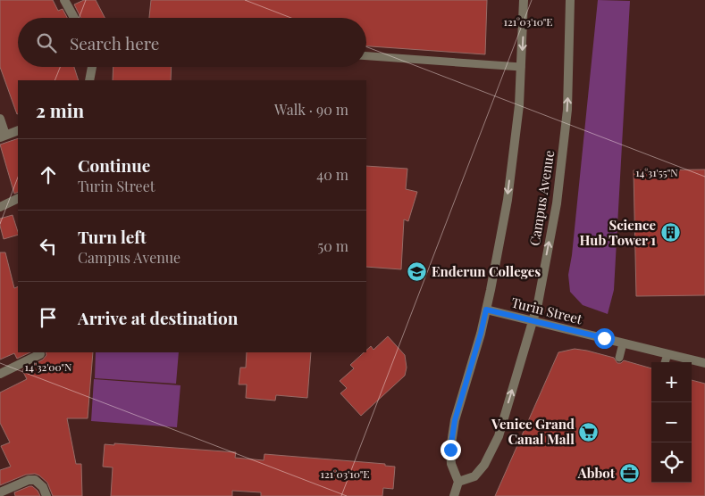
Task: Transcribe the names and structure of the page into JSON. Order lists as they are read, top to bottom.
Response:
{
  "streets": {
    "street": ["Campus Avenue", "Turin Street"]
  },
  "crossings": [
    ["Campus Avenue", "Turin Street"]
  ],
  "places": {
    "building": ["Science Hub Tower 1"],
    "school or university": ["Enderun Colleges"],
    "supermarket": ["Venice Grand Canal Mall"],
    "office": ["Abbot"]
  },
  "page": {
    "search": "Search here",
    "heading": ["2 min", "Walk · 90 m"],
    "list": [
      ["Continue", "Turin Street", "40 m"],
      ["Turn left", "Campus Avenue", "50 m"],
      "Arrive at destination"
    ],
    "map_buttons": ["+", "−"]
  },
  "coordinates": ["121°03'10\"E", "14°31'55\"N", "14°32'00\"N"]
}
